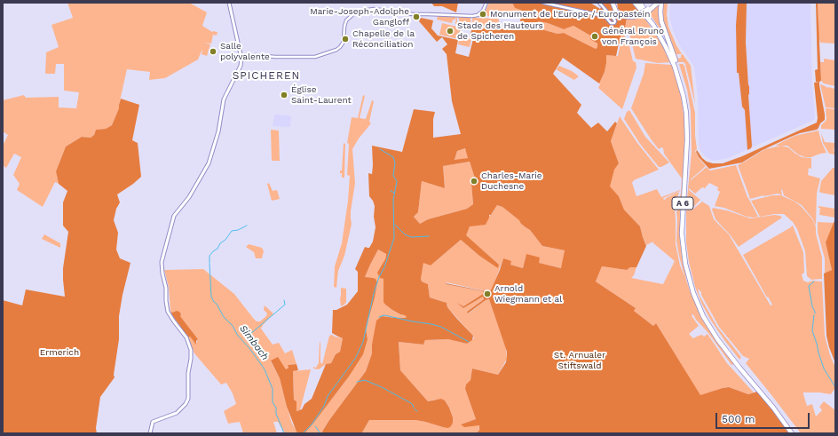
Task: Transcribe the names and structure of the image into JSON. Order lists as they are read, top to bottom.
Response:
{
  "streets": {
    "highway": ["A 6"]
  },
  "districts": ["SPICHEREN"],
  "water": ["Simbach"],
  "parks": ["Ermerich", "St. Arnualer Stiftswald"],
  "places": [
    "Monument de l'Europe / Europastein",
    "Marie-Joseph-Adolphe Gangloff",
    "Stade des Hauteurs de Spicheren",
    "Général Bruno von François",
    "Chapelle de la Réconciliation",
    "Salle polyvalente",
    "Église Saint-Laurent",
    "Charles-Marie Duchesne",
    "Arnold Wiegmann et al"
  ],
  "scale_bar": "500 m"
}
